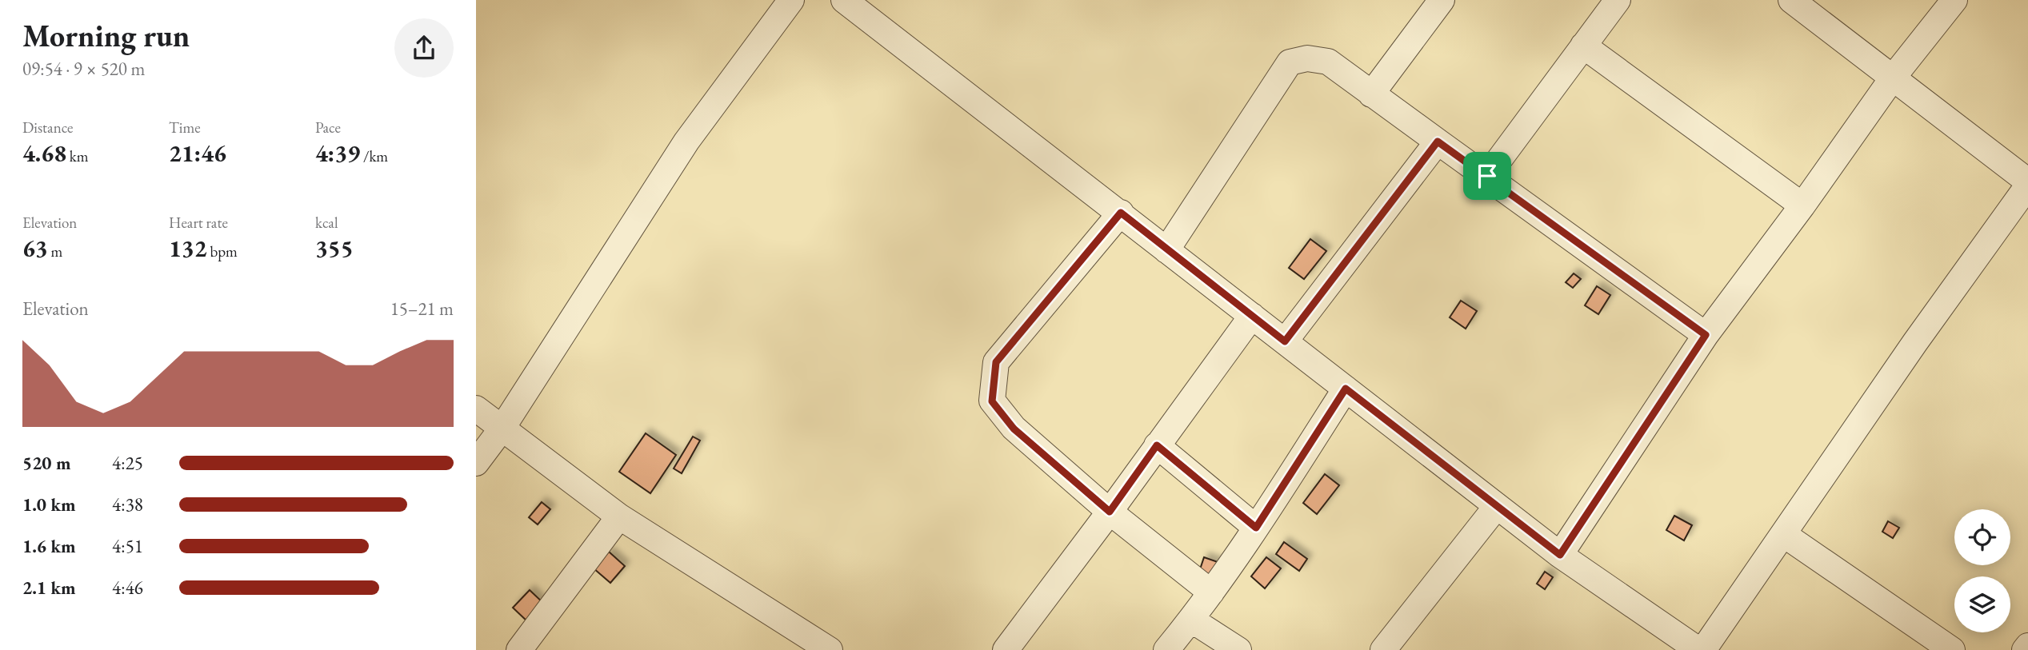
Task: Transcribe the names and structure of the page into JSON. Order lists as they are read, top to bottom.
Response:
{
  "page": {
    "heading": ["Morning run", "09:54 · 9 × 520 m"],
    "stats": [
      ["Distance", "4.68 km"],
      ["Time", "21:46"],
      ["Pace", "4:39 /km"],
      ["Elevation", "63 m"],
      ["Heart rate", "132 bpm"],
      ["kcal", "355"]
    ],
    "chart": ["Elevation", "15–21 m"],
    "list": [
      {
        "name": "520 m",
        "note": "4:25"
      },
      {
        "name": "1.0 km",
        "note": "4:38"
      },
      {
        "name": "1.6 km",
        "note": "4:51"
      },
      {
        "name": "2.1 km",
        "note": "4:46"
      }
    ]
  }
}
